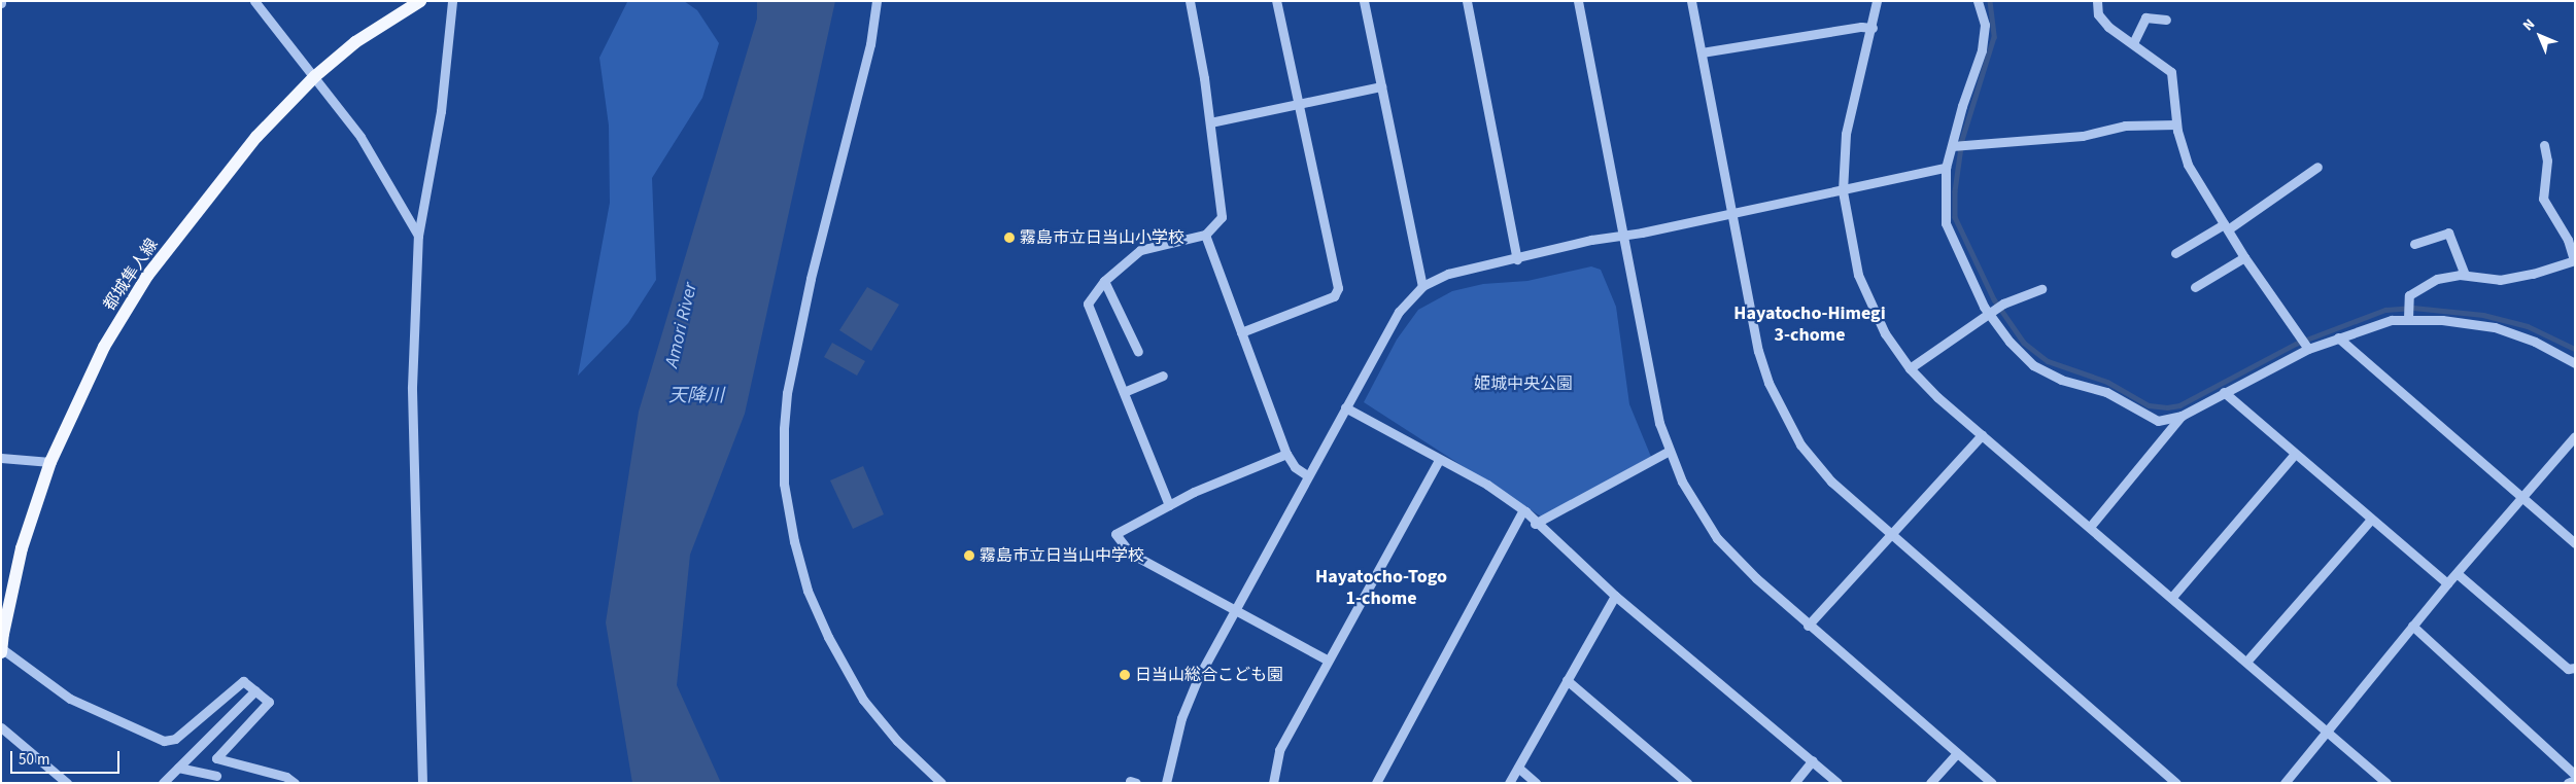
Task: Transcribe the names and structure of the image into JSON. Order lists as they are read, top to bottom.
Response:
{
  "streets": {
    "main road": ["都城隼人線"]
  },
  "districts": ["Hayatocho-Himegi 3-chome", "Hayatocho-Togo 1-chome"],
  "water": ["Amori River", "天降川"],
  "parks": ["姫城中央公園"],
  "places": ["霧島市立日当山小学校", "霧島市立日当山中学校", "日当山総合こども園"],
  "scale_bar": "50 m",
  "north": "top left"
}
